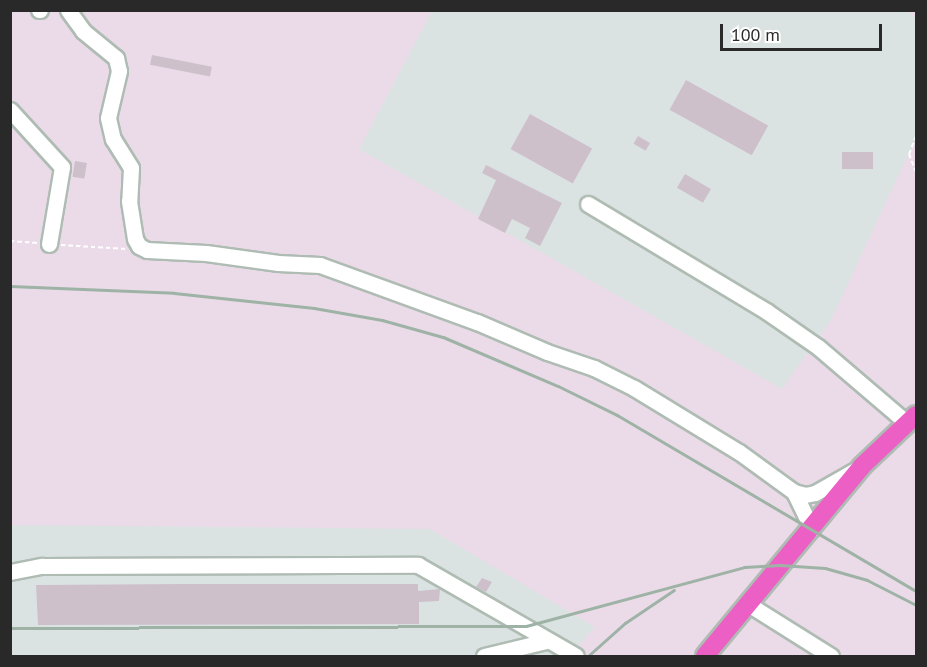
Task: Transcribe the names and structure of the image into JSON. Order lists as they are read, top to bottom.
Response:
{
  "scale_bar": "100 m"
}
